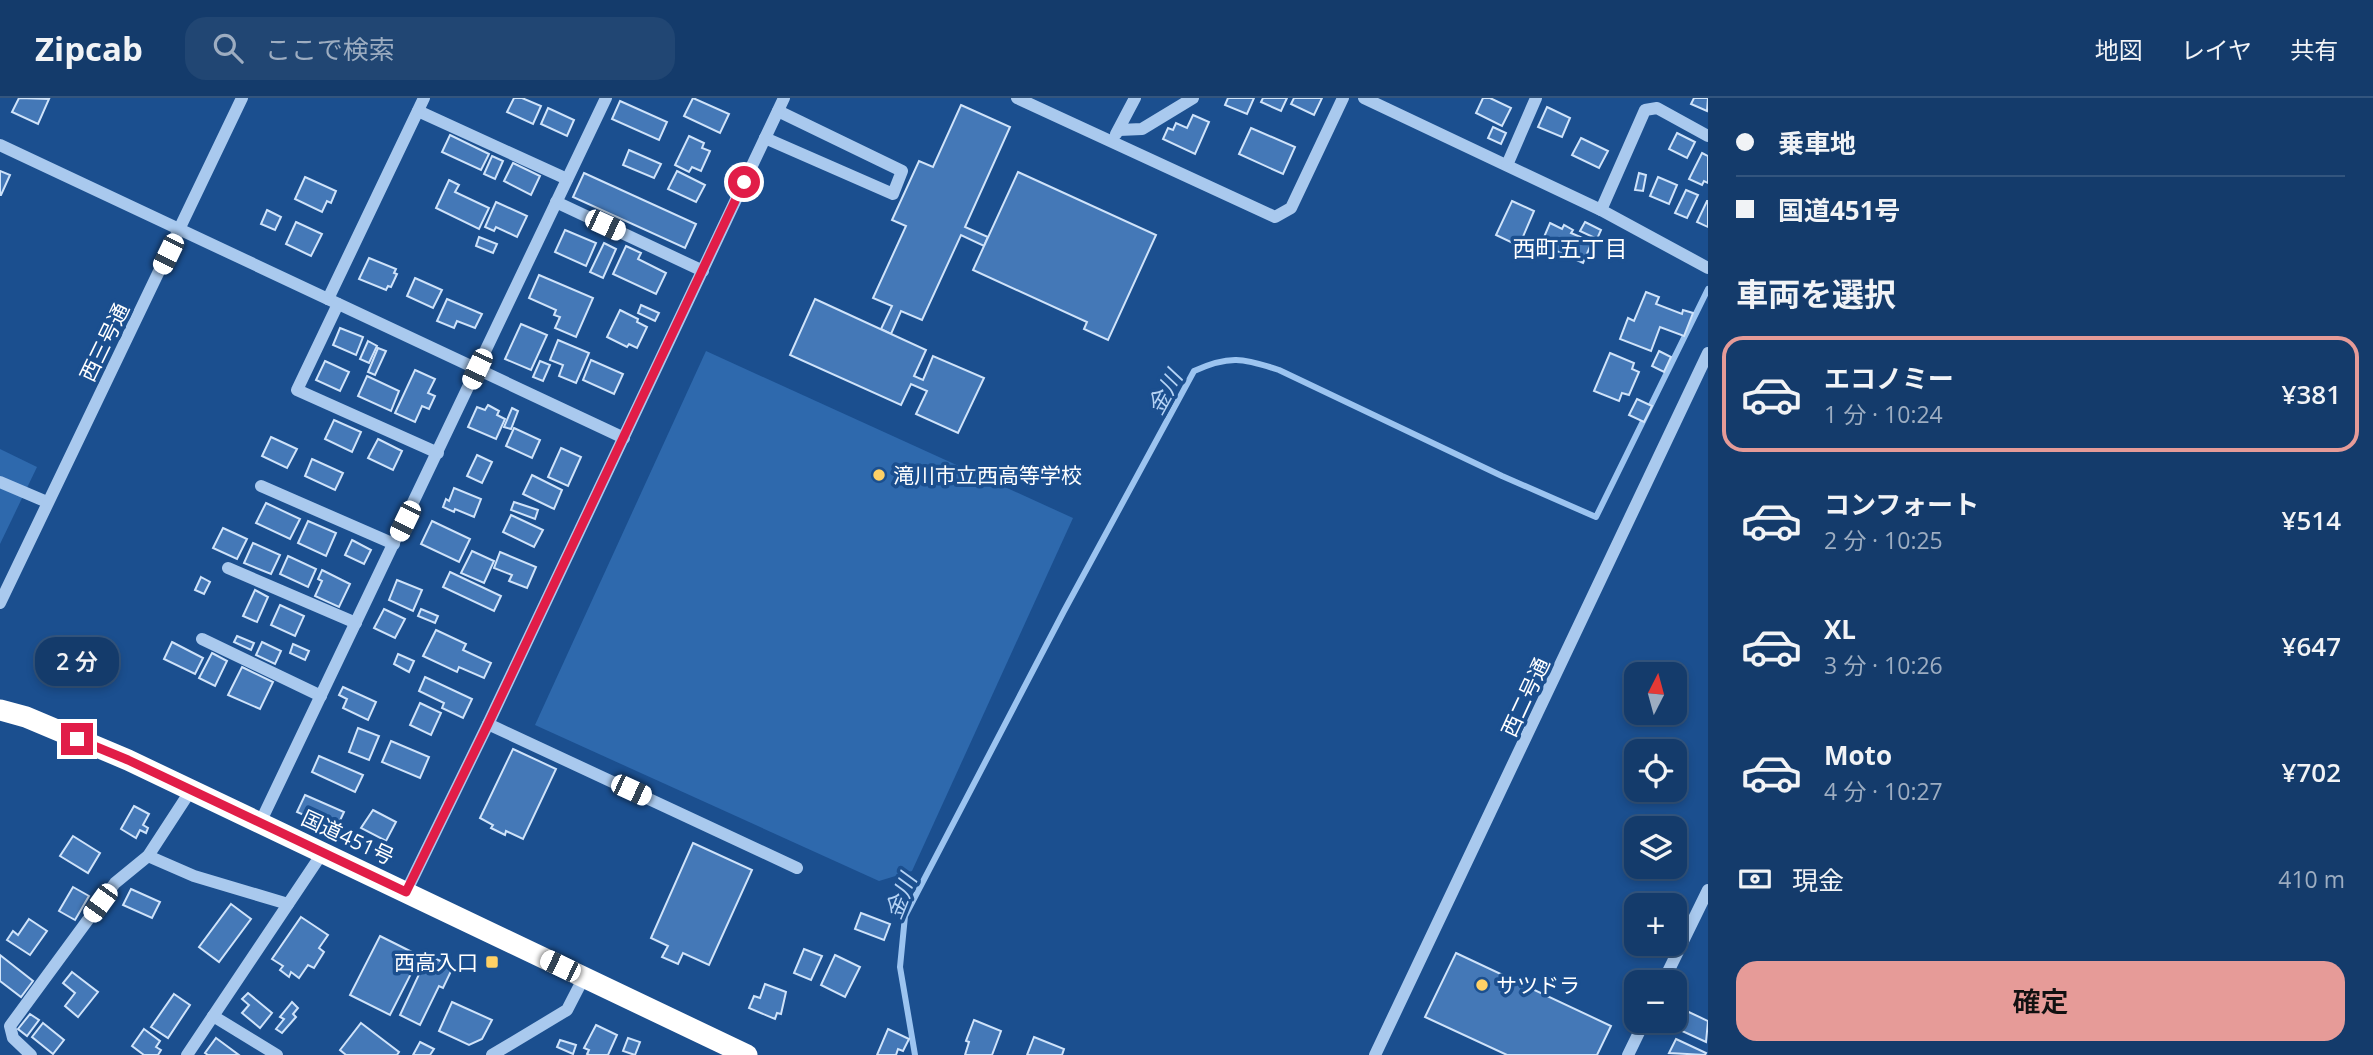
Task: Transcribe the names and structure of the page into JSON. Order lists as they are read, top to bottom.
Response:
{
  "streets": {
    "highway": ["国道451号"],
    "street": ["西三号通", "西二号通"]
  },
  "districts": ["西町五丁目"],
  "water": ["金川"],
  "places": {
    "other": ["滝川市立西高等学校", "サツドラ"],
    "transit": ["西高入口"]
  },
  "north": "top",
  "page": {
    "header": "Zipcab",
    "search": "ここで検索",
    "nav": ["地図", "レイヤ", "共有"],
    "banner": ["乗車地", "国道451号"],
    "heading": "車両を選択",
    "list": [
      {
        "name": "エコノミー",
        "note": "1 分 · 10:24",
        "value": "¥381"
      },
      {
        "name": "コンフォート",
        "note": "2 分 · 10:25",
        "value": "¥514"
      },
      {
        "name": "XL",
        "note": "3 分 · 10:26",
        "value": "¥647"
      },
      {
        "name": "Moto",
        "note": "4 分 · 10:27",
        "value": "¥702"
      }
    ],
    "bubble": "2 分",
    "map_buttons": ["+", "−"],
    "pay": ["現金", "410 m"],
    "buttons": "確定"
  }
}
